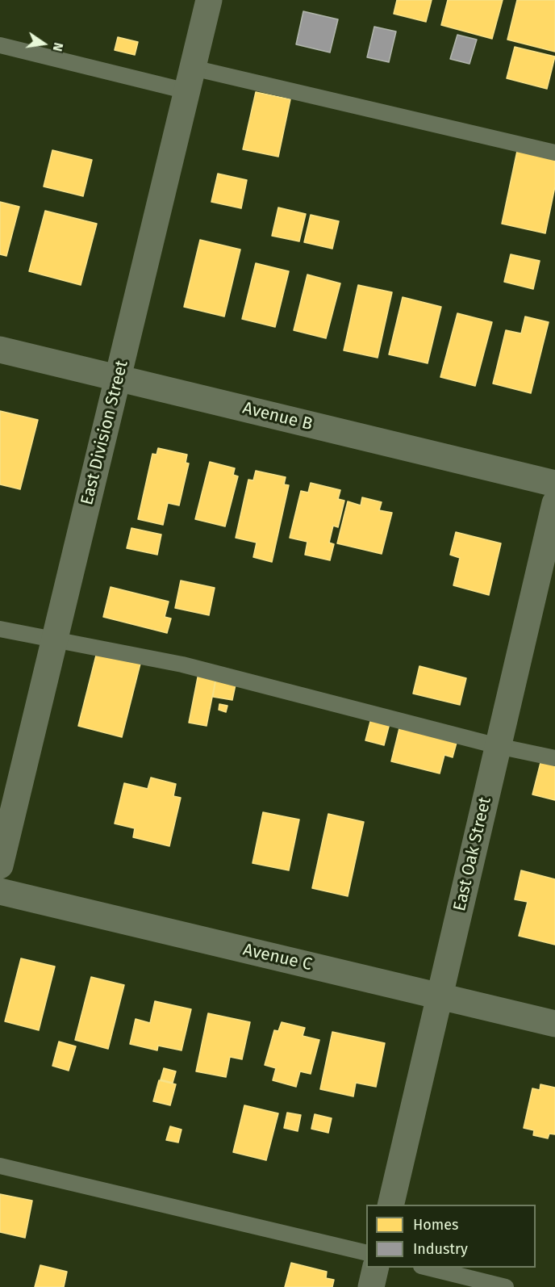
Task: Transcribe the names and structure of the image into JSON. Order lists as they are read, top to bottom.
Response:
{
  "streets": {
    "street": [
      "Avenue B",
      "East Division Street",
      "East Oak Street",
      "Avenue C"
    ]
  },
  "crossings": [
    ["Avenue B", "East Division Street"],
    ["East Oak Street", "Avenue C"]
  ],
  "legend": ["Homes", "Industry"],
  "north": "right"
}
